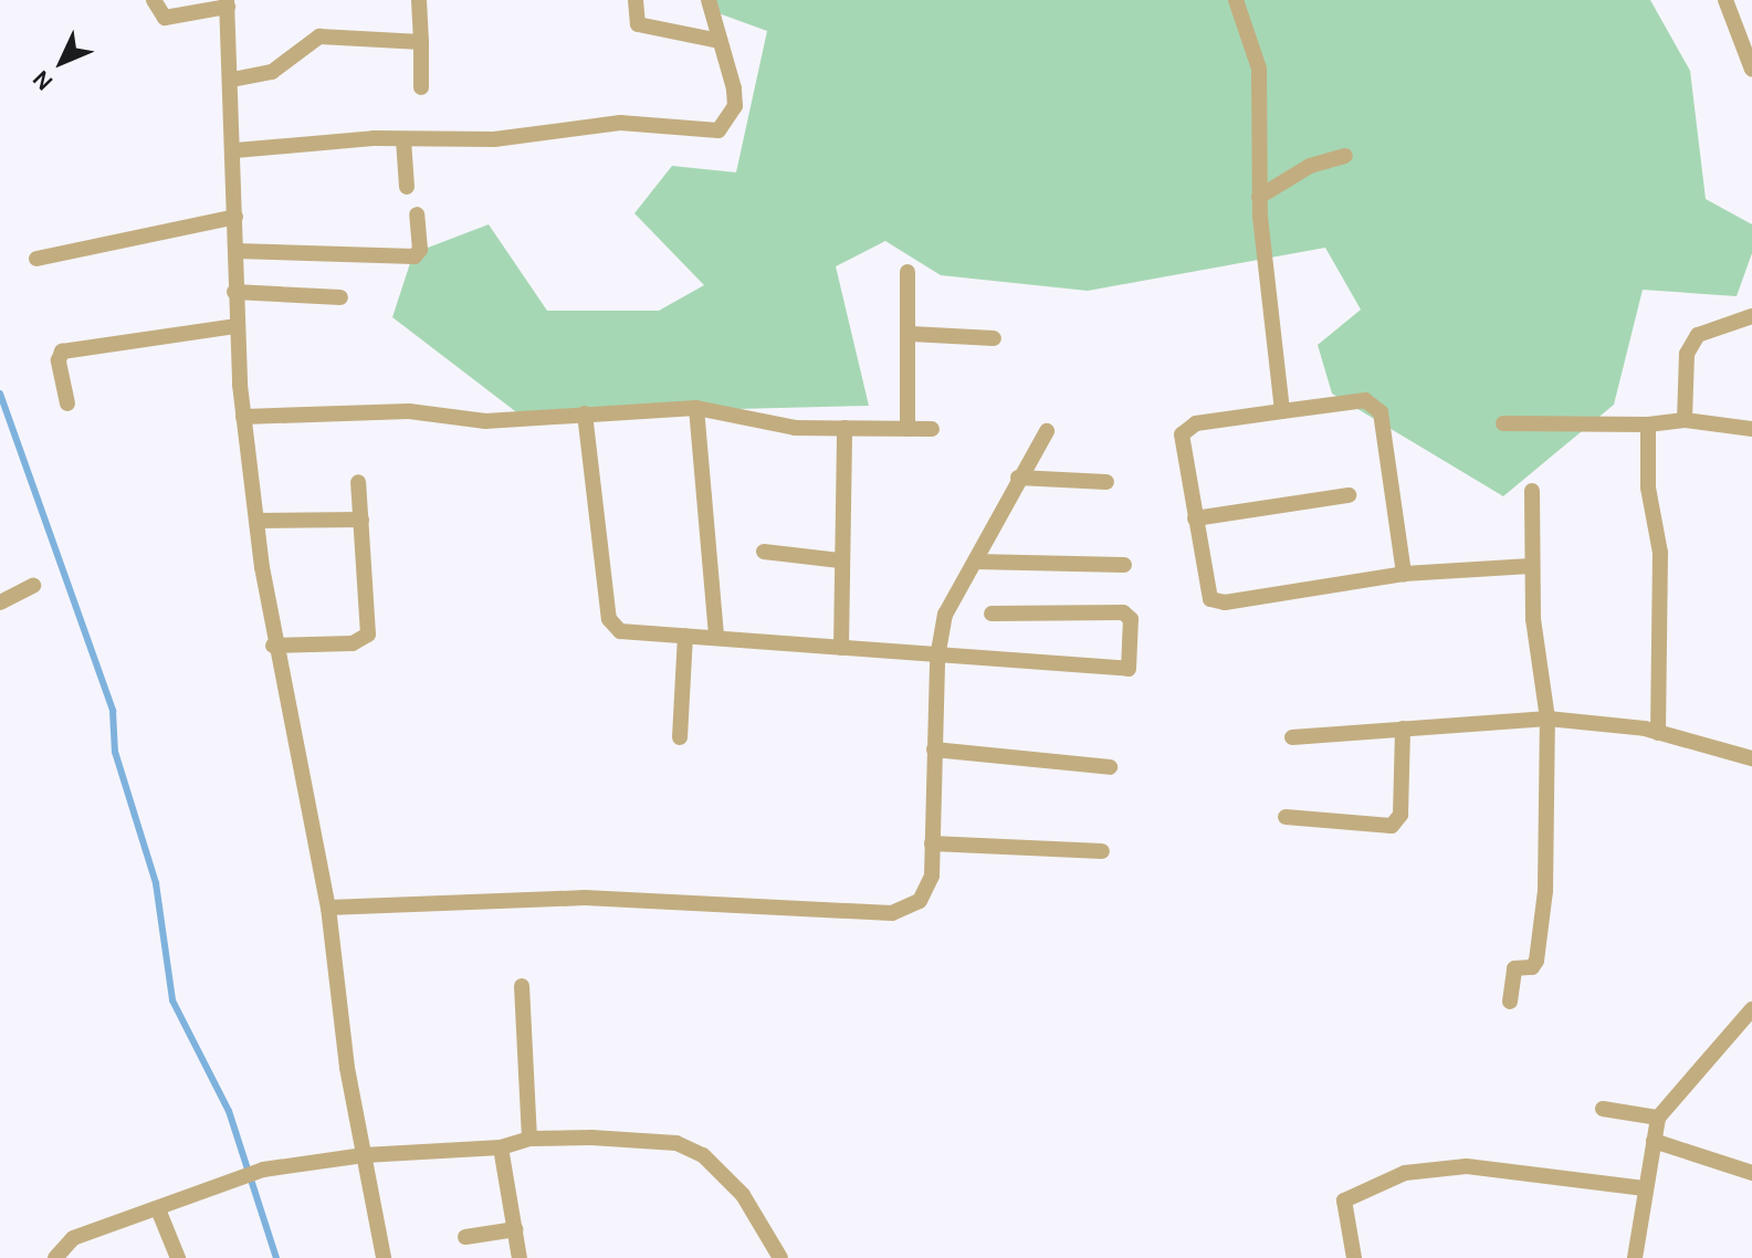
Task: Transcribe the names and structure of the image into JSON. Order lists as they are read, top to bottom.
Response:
{
  "north": "bottom left"
}
